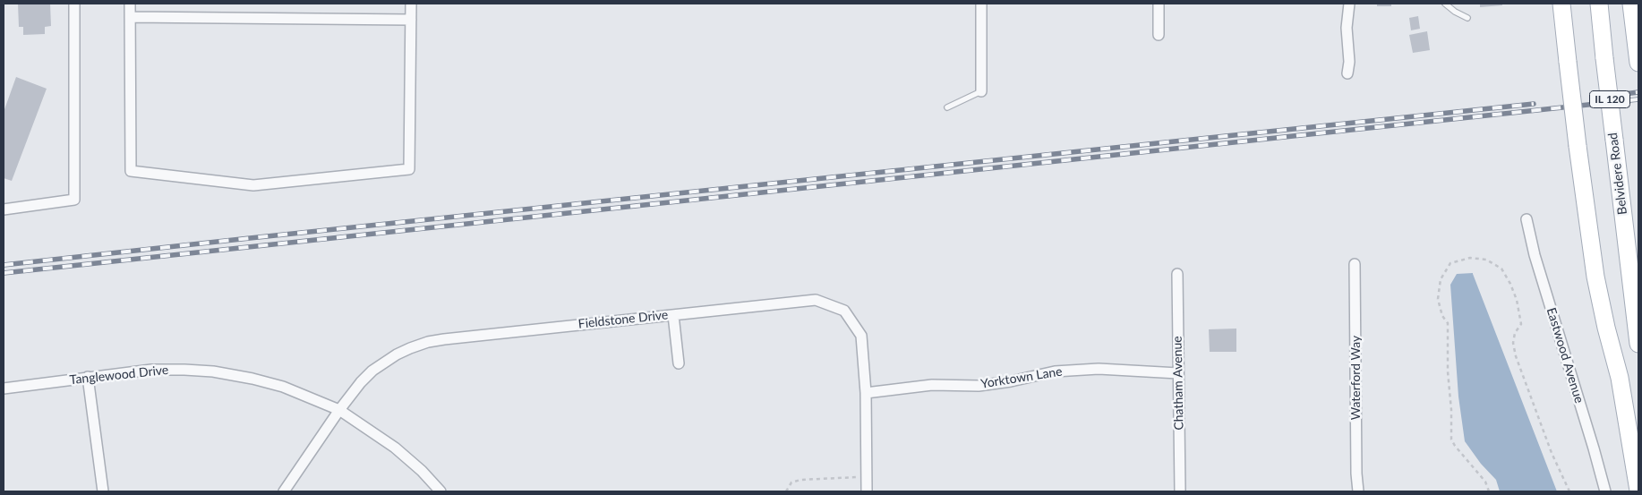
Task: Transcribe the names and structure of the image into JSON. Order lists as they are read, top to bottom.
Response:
{
  "streets": {
    "main road": ["IL 120", "Belvidere Road"],
    "street": [
      "Fieldstone Drive",
      "Eastwood Avenue",
      "Tanglewood Drive",
      "Yorktown Lane",
      "Waterford Way",
      "Chatham Avenue"
    ]
  },
  "crossings": [
    ["Fieldstone Drive", "Tanglewood Drive"],
    ["Fieldstone Drive", "Yorktown Lane"],
    ["Yorktown Lane", "Chatham Avenue"]
  ]
}
